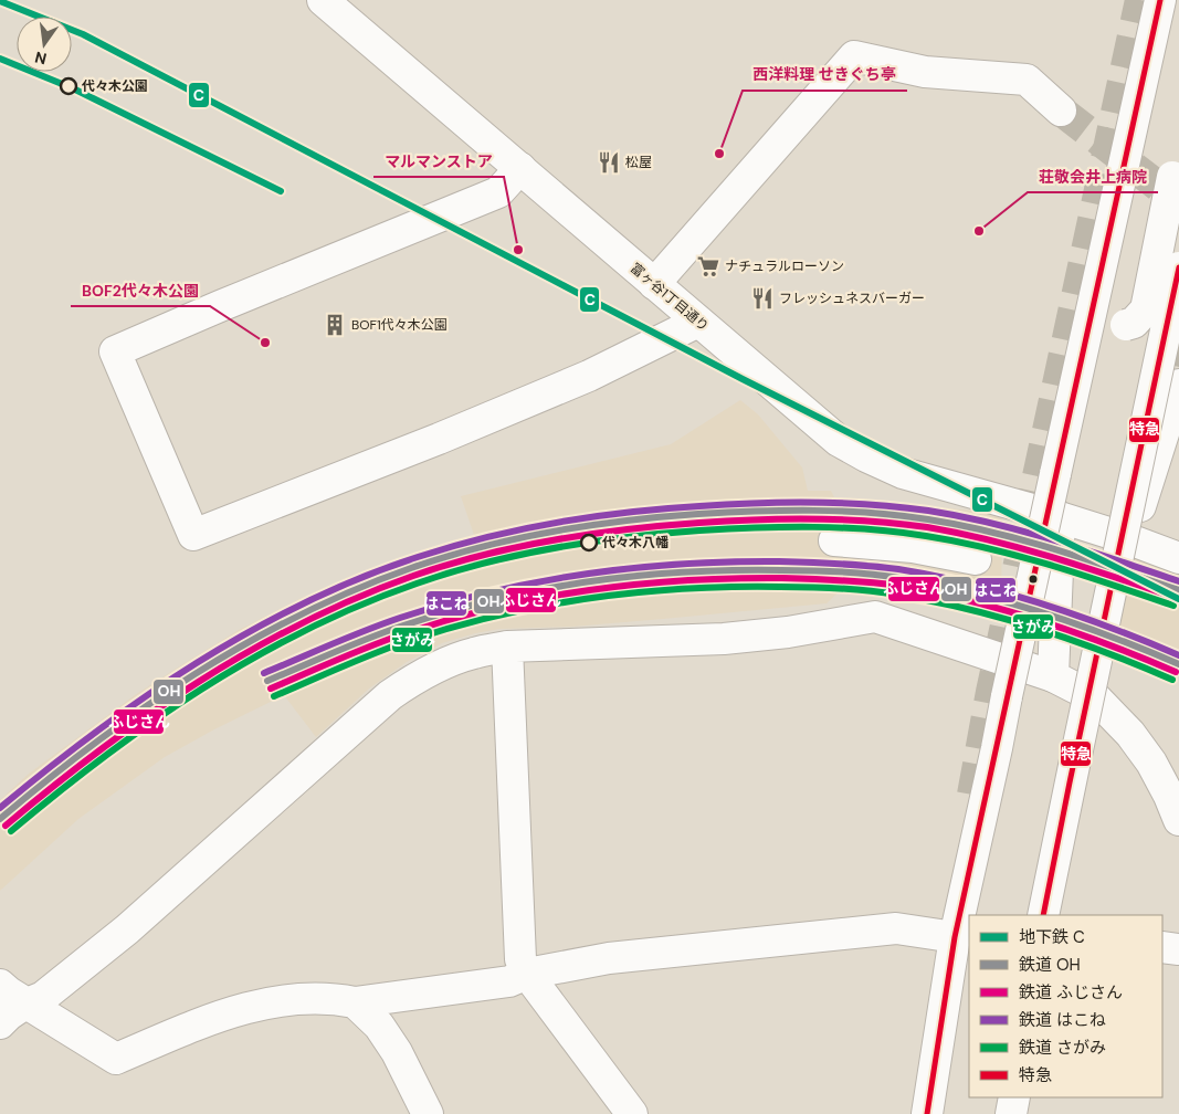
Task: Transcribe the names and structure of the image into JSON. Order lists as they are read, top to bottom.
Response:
{
  "streets": {
    "street": ["富ヶ谷1丁目通り"]
  },
  "places": {
    "other": [
      "代々木公園",
      "西洋料理 せきぐち亭",
      "荘敬会井上病院",
      "マルマンストア",
      "BOF2代々木公園",
      "代々木八幡"
    ],
    "restaurant": ["松屋", "フレッシュネスバーガー"],
    "supermarket": ["ナチュラルローソン"],
    "building": ["BOF1代々木公園"]
  },
  "lines": [
    "transit line 特急",
    "metro line C",
    "rail line はこね",
    "rail line OH",
    "rail line ふじさん",
    "rail line さがみ"
  ],
  "legend": [
    "地下鉄 C",
    "鉄道 OH",
    "鉄道 ふじさん",
    "鉄道 はこね",
    "鉄道 さがみ",
    "特急"
  ],
  "north": "bottom"
}
